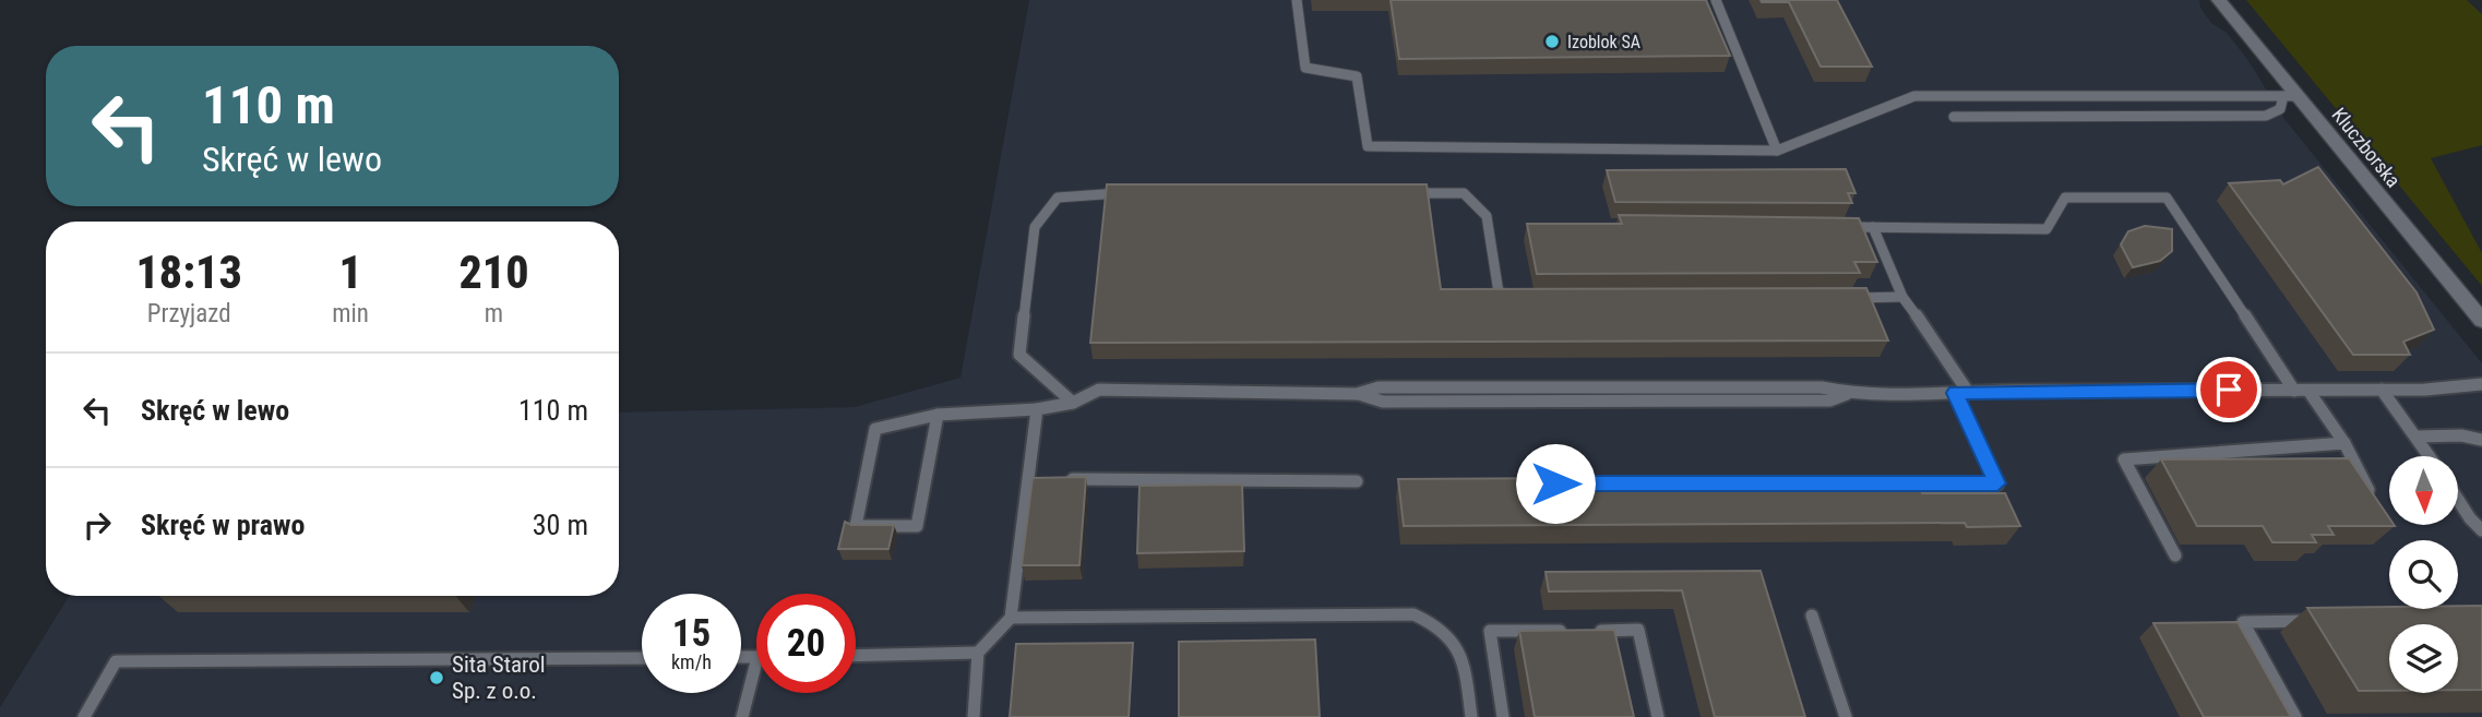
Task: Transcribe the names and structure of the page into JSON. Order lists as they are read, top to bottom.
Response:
{
  "streets": {
    "street": ["Kluczborska"]
  },
  "places": ["Izoblok SA", "Sita Starol Sp. z o.o."],
  "north": "bottom",
  "page": {
    "turn": ["110 m", "Skręć w lewo"],
    "eta": [
      "18:13",
      "Przyjazd",
      "1",
      "min",
      "210",
      "m"
    ],
    "list": [
      {
        "name": "Skręć w lewo",
        "value": "110 m"
      },
      {
        "name": "Skręć w prawo",
        "value": "30 m"
      }
    ],
    "speed": "15 km/h",
    "limit": "20"
  }
}
